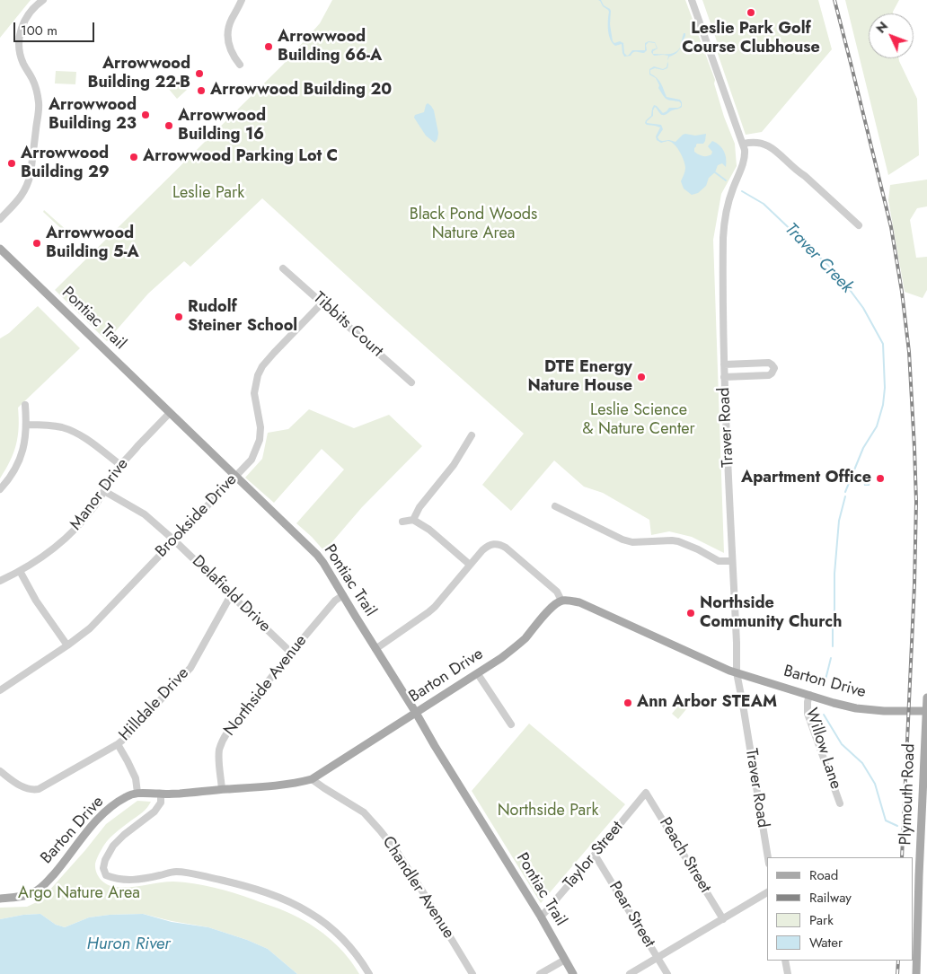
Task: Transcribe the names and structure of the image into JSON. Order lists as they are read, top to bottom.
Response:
{
  "streets": {
    "main road": ["Pontiac Trail", "Barton Drive", "Plymouth Road"],
    "street": [
      "Tibbits Court",
      "Traver Road",
      "Manor Drive",
      "Brookside Drive",
      "Delafield Drive",
      "Northside Avenue",
      "Hilldale Drive",
      "Willow Lane",
      "Taylor Street",
      "Peach Street",
      "Chandler Avenue",
      "Pear Street"
    ]
  },
  "crossings": [
    ["Pontiac Trail", "Manor Drive"],
    ["Pontiac Trail", "Brookside Drive"],
    ["Pontiac Trail", "Barton Drive"],
    ["Pontiac Trail", "Northside Avenue"],
    ["Pontiac Trail", "Taylor Street"],
    ["Tibbits Court", "Brookside Drive"],
    ["Traver Road", "Barton Drive"],
    ["Manor Drive", "Delafield Drive"],
    ["Brookside Drive", "Delafield Drive"],
    ["Delafield Drive", "Northside Avenue"],
    ["Delafield Drive", "Hilldale Drive"],
    ["Barton Drive", "Northside Avenue"],
    ["Barton Drive", "Willow Lane"],
    ["Barton Drive", "Plymouth Road"],
    ["Barton Drive", "Chandler Avenue"],
    ["Taylor Street", "Peach Street"],
    ["Taylor Street", "Pear Street"]
  ],
  "water": ["Traver Creek", "Huron River"],
  "parks": [
    "Leslie Park",
    "Black Pond Woods Nature Area",
    "Leslie Science & Nature Center",
    "Northside Park",
    "Argo Nature Area"
  ],
  "places": [
    "Leslie Park Golf Course Clubhouse",
    "Arrowwood Building 66-A",
    "Arrowwood Building 22-B",
    "Arrowwood Building 20",
    "Arrowwood Building 23",
    "Arrowwood Building 16",
    "Arrowwood Parking Lot C",
    "Arrowwood Building 29",
    "Arrowwood Building 5-A",
    "Rudolf Steiner School",
    "DTE Energy Nature House",
    "Apartment Office",
    "Northside Community Church",
    "Ann Arbor STEAM"
  ],
  "legend": [
    "Road",
    "Railway",
    "Park",
    "Water"
  ],
  "scale_bar": "100 m",
  "north": "top left"
}
